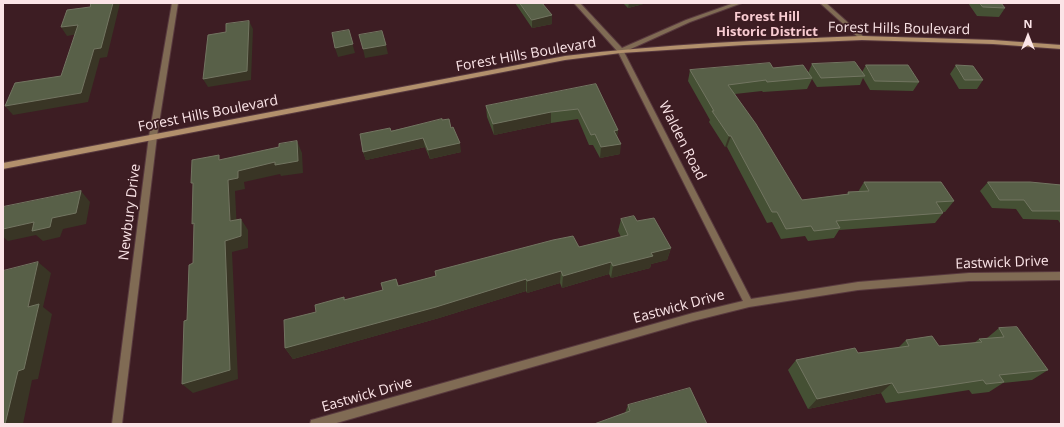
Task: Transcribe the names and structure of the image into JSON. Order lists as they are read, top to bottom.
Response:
{
  "streets": {
    "street": [
      "Forest Hills Boulevard",
      "Walden Road",
      "Newbury Drive",
      "Eastwick Drive"
    ]
  },
  "crossings": [
    ["Forest Hills Boulevard", "Walden Road"],
    ["Forest Hills Boulevard", "Newbury Drive"],
    ["Walden Road", "Eastwick Drive"]
  ],
  "districts": ["Forest Hill Historic District"],
  "north": "top"
}
